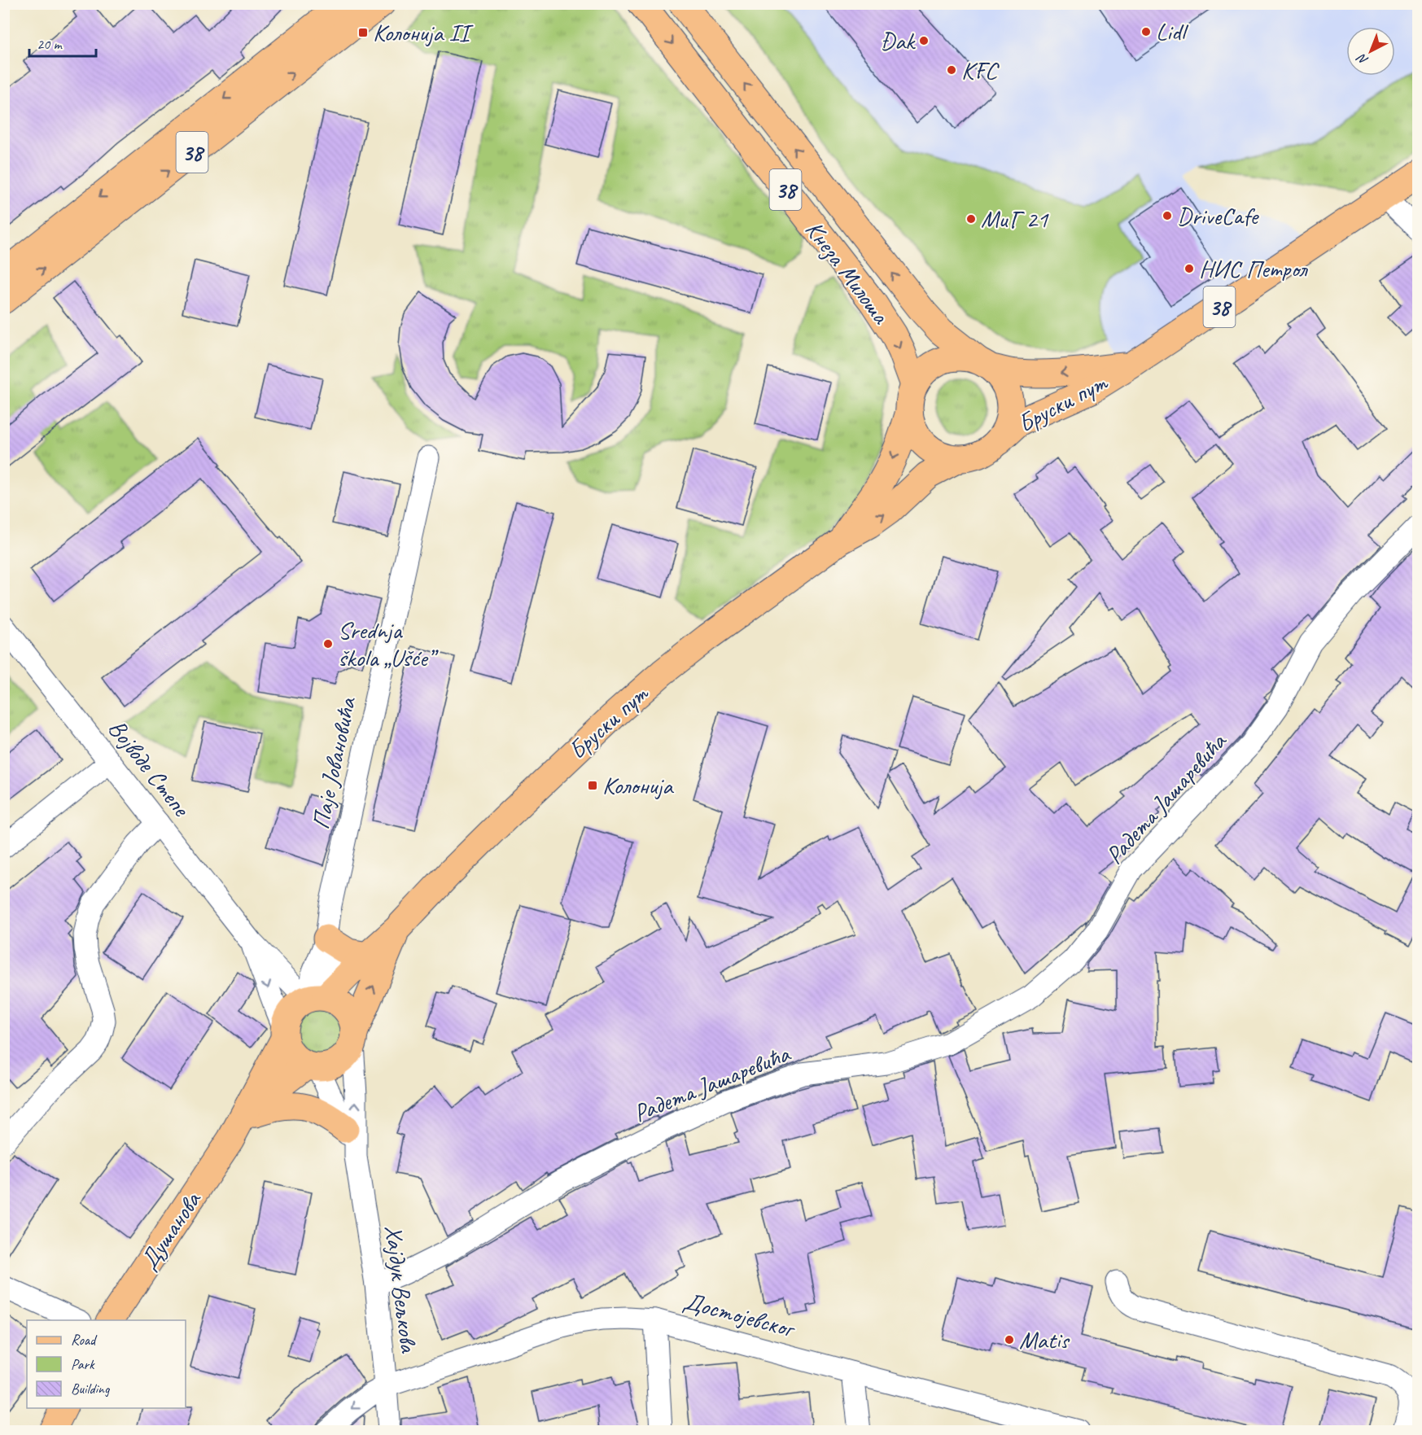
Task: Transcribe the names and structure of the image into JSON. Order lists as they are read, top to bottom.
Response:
{
  "streets": {
    "main road": [
      "38",
      "Кнеза Милоша",
      "Бруски пут",
      "Душанова"
    ],
    "street": [
      "Паје Јовановића",
      "Војводе Степе",
      "Радета Јашаревића",
      "Хајдук Вељкова",
      "Достојевског"
    ]
  },
  "crossings": [
    ["38", "Кнеза Милоша"],
    ["38", "Бруски пут"],
    ["Кнеза Милоша", "Бруски пут"],
    ["Бруски пут", "Паје Јовановића"],
    ["Бруски пут", "Војводе Степе"],
    ["Бруски пут", "Душанова"],
    ["Паје Јовановића", "Војводе Степе"],
    ["Паје Јовановића", "Душанова"],
    ["Војводе Степе", "Душанова"],
    ["Радета Јашаревића", "Хајдук Вељкова"],
    ["Хајдук Вељкова", "Достојевског"]
  ],
  "places": {
    "other": [
      "Lidl",
      "Đak",
      "KFC",
      "DriveCafe",
      "МиГ 21",
      "НИС Петрол",
      "Srednja škola „Ušće”",
      "Matis"
    ],
    "transit": ["Колонија II", "Колонија"]
  },
  "legend": ["Road", "Park", "Building"],
  "scale_bar": "20 m",
  "north": "bottom left"
}
